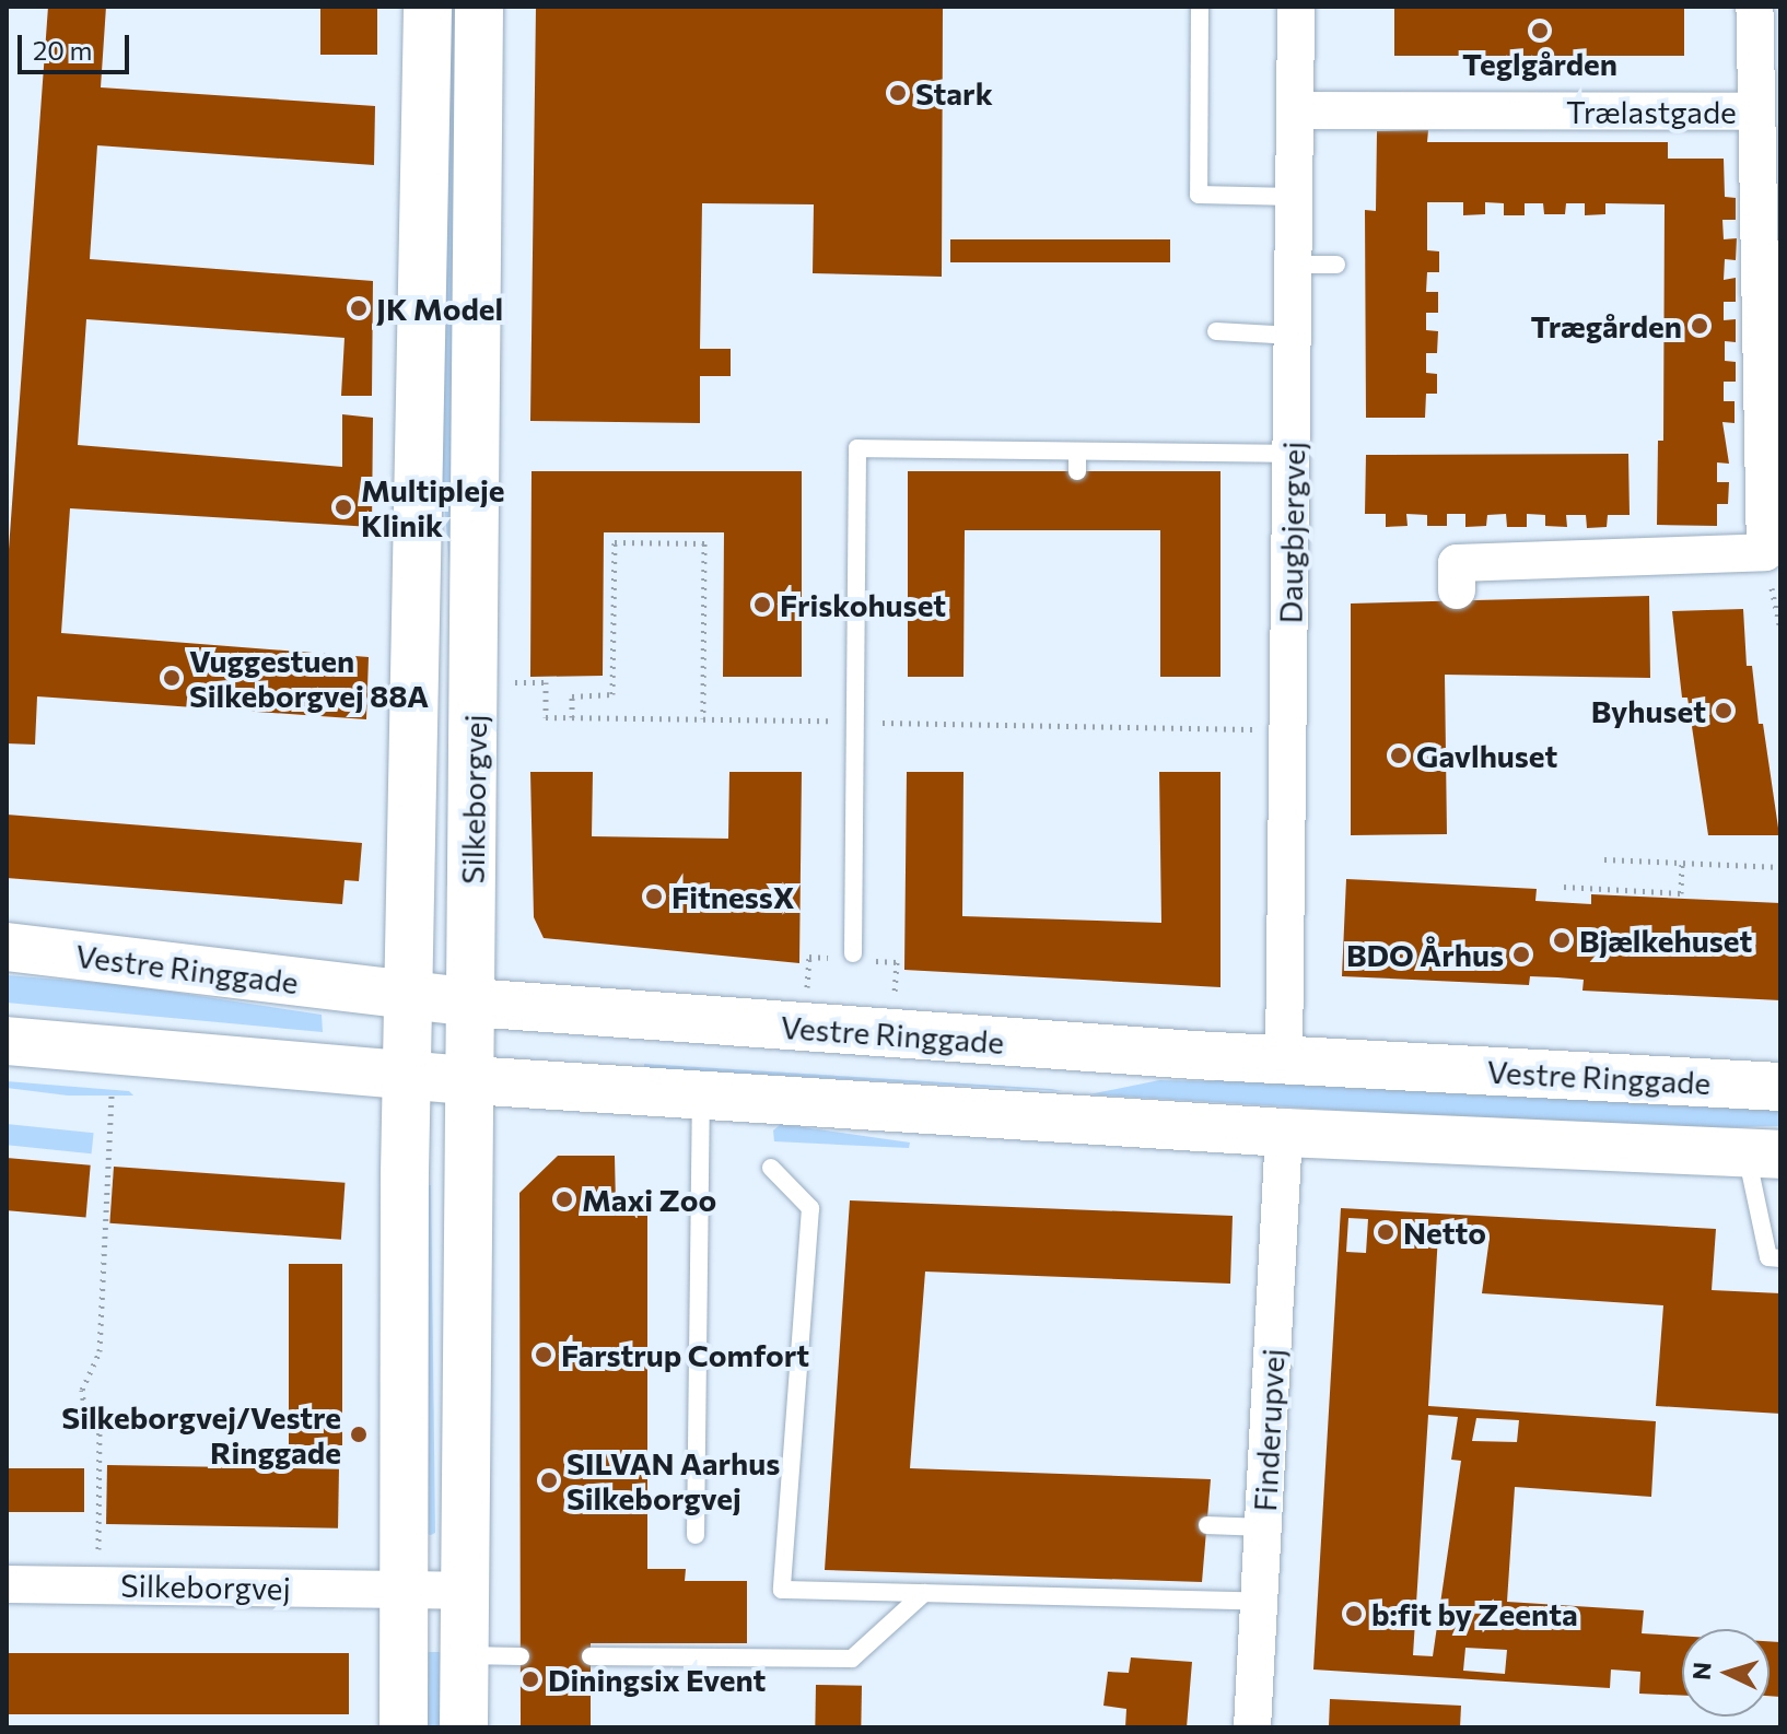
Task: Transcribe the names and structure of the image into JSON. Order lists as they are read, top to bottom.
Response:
{
  "streets": {
    "main road": ["Silkeborgvej", "Vestre Ringgade"],
    "street": ["Trælastgade", "Daugbjergvej", "Finderupvej"]
  },
  "crossings": [
    ["Trælastgade", "Daugbjergvej"],
    ["Daugbjergvej", "Vestre Ringgade"],
    ["Silkeborgvej", "Vestre Ringgade"]
  ],
  "places": [
    "Teglgården",
    "Stark",
    "JK Model",
    "Trægården",
    "Multipleje Klinik",
    "Friskohuset",
    "Vuggestuen Silkeborgvej 88A",
    "Byhuset",
    "Gavlhuset",
    "FitnessX",
    "Bjælkehuset",
    "BDO Århus",
    "Maxi Zoo",
    "Netto",
    "Farstrup Comfort",
    "Silkeborgvej/Vestre Ringgade",
    "SILVAN Aarhus Silkeborgvej",
    "b:fit by Zeenta",
    "Diningsix Event"
  ],
  "scale_bar": "20 m",
  "north": "left"
}
